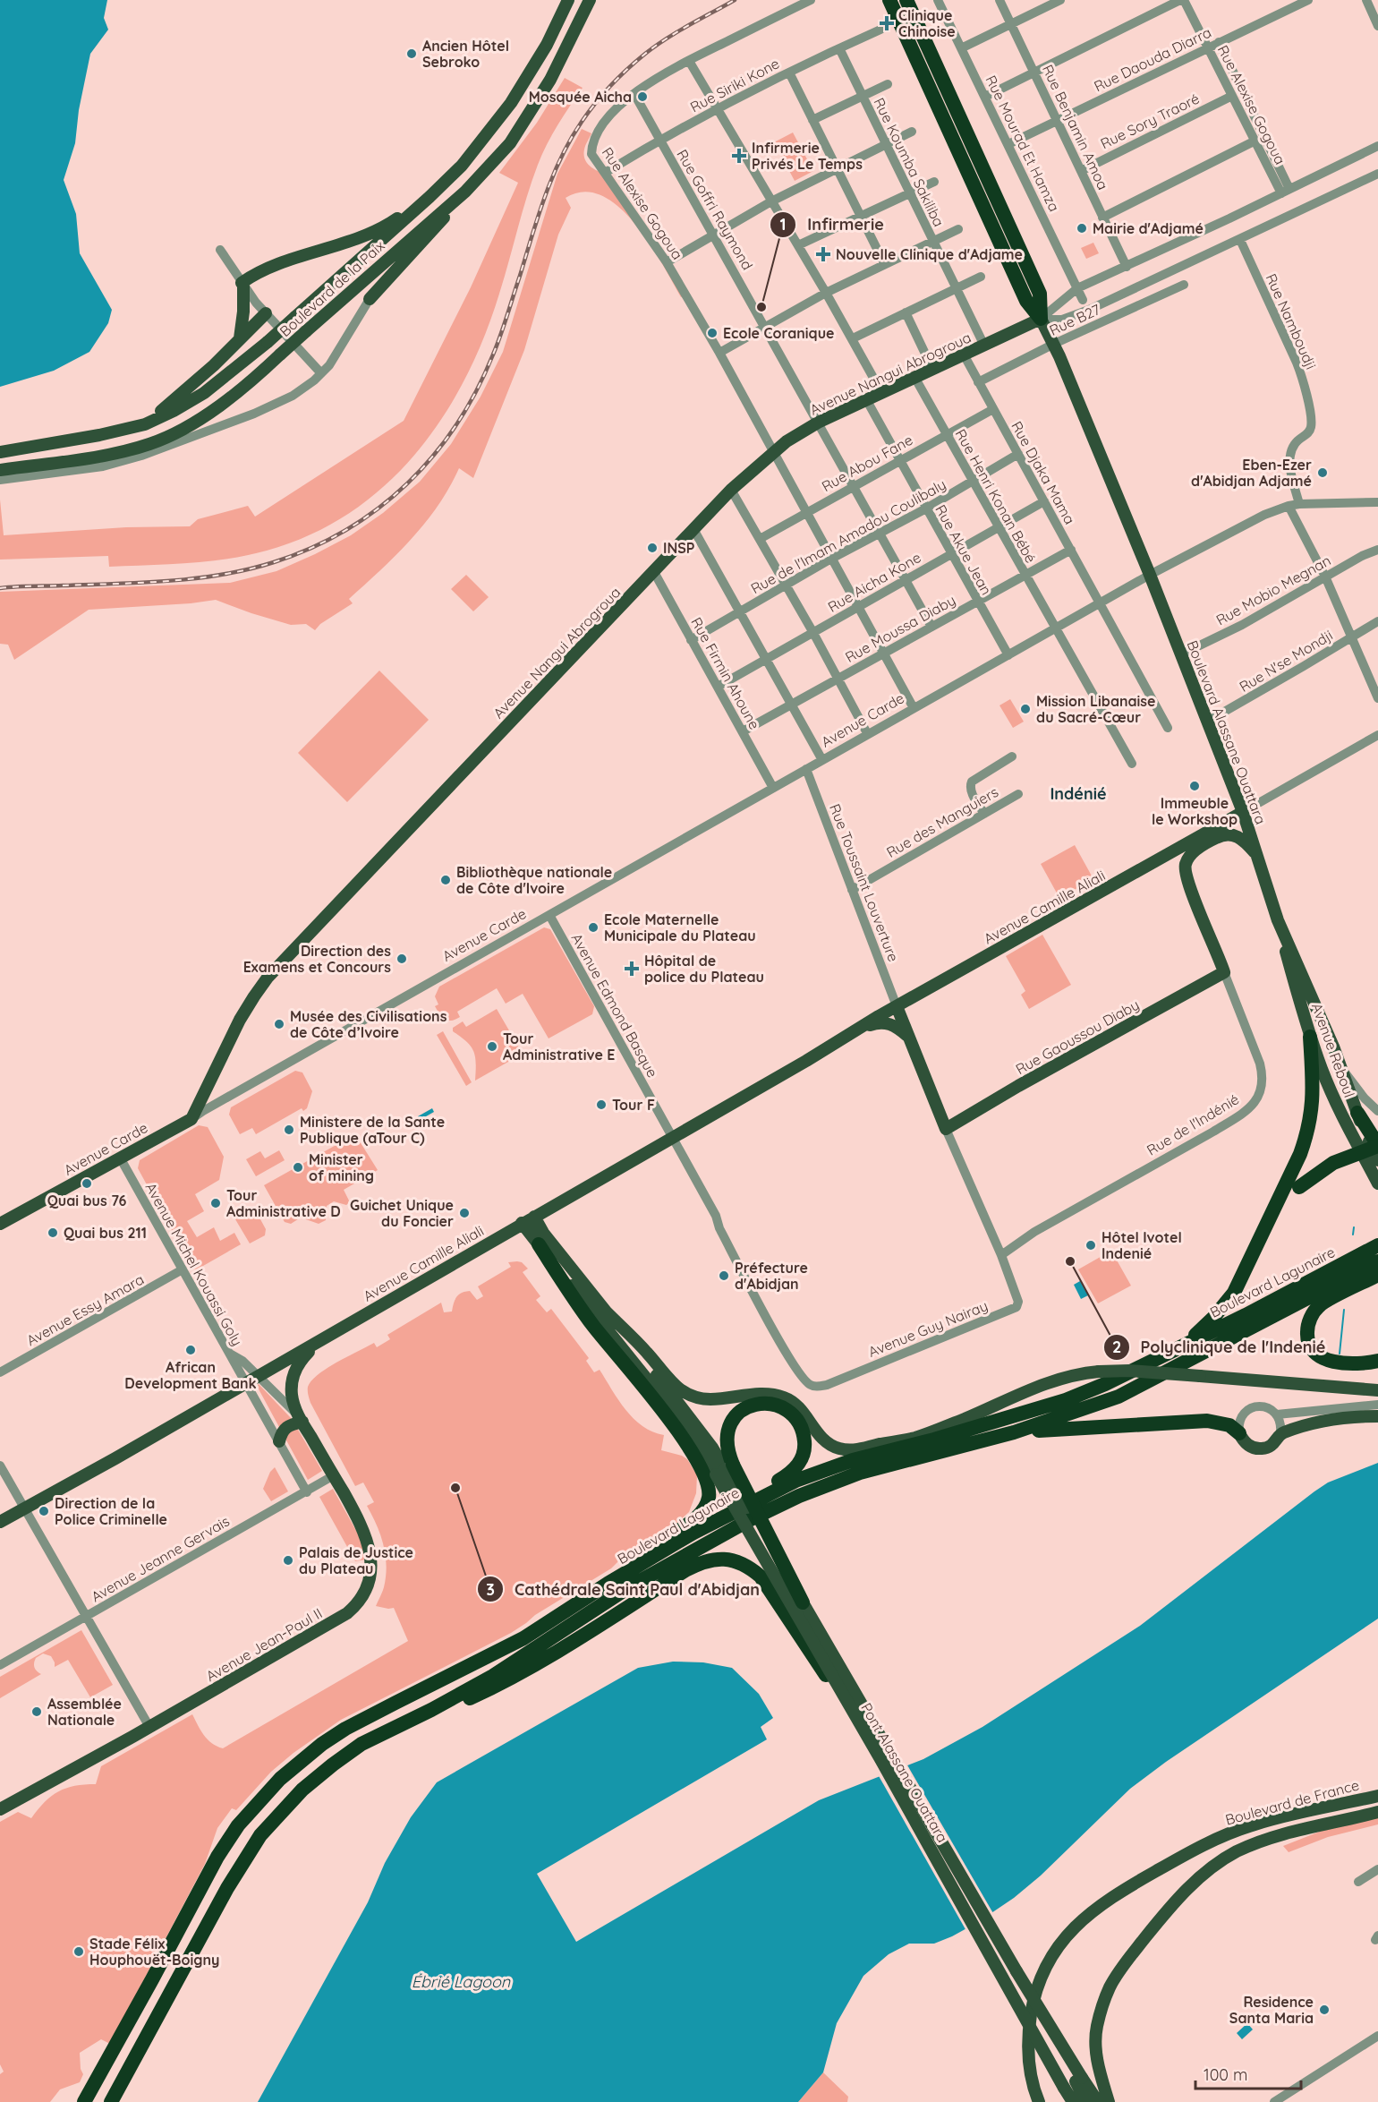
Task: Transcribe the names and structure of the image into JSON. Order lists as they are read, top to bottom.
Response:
{
  "streets": {
    "highway": ["Boulevard Lagunaire"],
    "main road": [
      "Boulevard de la Paix",
      "Avenue Nangui Abrogroua",
      "Avenue Carde",
      "Boulevard Alassane Ouattara",
      "Avenue Camille Aliali",
      "Rue Gaoussou Diaby",
      "Avenue Reboul",
      "Rue de l'Indénié",
      "Avenue Guy Nairay",
      "Avenue Jean-Paul II",
      "Pont Alassane Ouattara",
      "Boulevard de France"
    ],
    "street": [
      "Rue Daouda Diarra",
      "Rue Siriki Kone",
      "Rue Alexise Gogoua",
      "Rue Sory Traoré",
      "Rue Benjamin Amoa",
      "Rue Mourad Et Hamza",
      "Rue Koumba Sakiliba",
      "Rue Goffri Raymond",
      "Rue B27",
      "Rue Namboudji",
      "Rue Abou Fane",
      "Rue Djaka Mama",
      "Rue Henri Konan Bébé",
      "Rue de l'Imam Amadou Coulibaly",
      "Rue Akue Jean",
      "Rue Aicha Kone",
      "Rue Mobio Megnan",
      "Rue Moussa Diaby",
      "Rue N'se Mondji",
      "Rue Firmin Ahoune",
      "Rue des Manguiers",
      "Rue Toussaint Louverture",
      "Avenue Edmond Basque",
      "Avenue Michel Kouassi Goly",
      "Avenue Essy Amara",
      "Avenue Jeanne Gervais"
    ]
  },
  "crossings": [
    ["Rue Daouda Diarra", "Rue Alexise Gogoua"],
    ["Rue Daouda Diarra", "Rue Benjamin Amoa"],
    ["Rue Daouda Diarra", "Rue Mourad Et Hamza"],
    ["Rue Siriki Kone", "Rue Alexise Gogoua"],
    ["Rue Siriki Kone", "Rue Koumba Sakiliba"],
    ["Rue Siriki Kone", "Rue Goffri Raymond"],
    ["Rue Alexise Gogoua", "Rue Sory Traoré"],
    ["Rue Alexise Gogoua", "Rue Goffri Raymond"],
    ["Rue Alexise Gogoua", "Avenue Nangui Abrogroua"],
    ["Rue Alexise Gogoua", "Rue Abou Fane"],
    ["Rue Alexise Gogoua", "Rue de l'Imam Amadou Coulibaly"],
    ["Rue Alexise Gogoua", "Rue Aicha Kone"],
    ["Rue Alexise Gogoua", "Rue Moussa Diaby"],
    ["Rue Alexise Gogoua", "Avenue Carde"],
    ["Rue Sory Traoré", "Rue Benjamin Amoa"],
    ["Rue Benjamin Amoa", "Avenue Nangui Abrogroua"],
    ["Rue Mourad Et Hamza", "Avenue Nangui Abrogroua"],
    ["Rue Koumba Sakiliba", "Avenue Nangui Abrogroua"],
    ["Rue Goffri Raymond", "Avenue Nangui Abrogroua"],
    ["Rue Goffri Raymond", "Rue Abou Fane"],
    ["Rue Goffri Raymond", "Rue de l'Imam Amadou Coulibaly"],
    ["Rue Goffri Raymond", "Rue Aicha Kone"],
    ["Rue Goffri Raymond", "Rue Moussa Diaby"],
    ["Rue B27", "Rue Djaka Mama"],
    ["Rue B27", "Boulevard Alassane Ouattara"],
    ["Rue Namboudji", "Avenue Nangui Abrogroua"],
    ["Rue Namboudji", "Avenue Carde"],
    ["Avenue Nangui Abrogroua", "Rue Djaka Mama"],
    ["Avenue Nangui Abrogroua", "Rue Henri Konan Bébé"],
    ["Avenue Nangui Abrogroua", "Rue Akue Jean"],
    ["Avenue Nangui Abrogroua", "Rue Firmin Ahoune"],
    ["Avenue Nangui Abrogroua", "Avenue Carde"],
    ["Avenue Nangui Abrogroua", "Boulevard Alassane Ouattara"],
    ["Rue Abou Fane", "Rue Djaka Mama"],
    ["Rue Abou Fane", "Rue Henri Konan Bébé"],
    ["Rue Abou Fane", "Rue Akue Jean"],
    ["Rue Djaka Mama", "Rue de l'Imam Amadou Coulibaly"],
    ["Rue Djaka Mama", "Rue Aicha Kone"],
    ["Rue Djaka Mama", "Rue Moussa Diaby"],
    ["Rue Djaka Mama", "Avenue Carde"],
    ["Rue Henri Konan Bébé", "Rue de l'Imam Amadou Coulibaly"],
    ["Rue Henri Konan Bébé", "Rue Aicha Kone"],
    ["Rue Henri Konan Bébé", "Rue Moussa Diaby"],
    ["Rue Henri Konan Bébé", "Avenue Carde"],
    ["Rue de l'Imam Amadou Coulibaly", "Rue Akue Jean"],
    ["Rue de l'Imam Amadou Coulibaly", "Rue Firmin Ahoune"],
    ["Rue Akue Jean", "Rue Aicha Kone"],
    ["Rue Akue Jean", "Rue Moussa Diaby"],
    ["Rue Akue Jean", "Avenue Carde"],
    ["Rue Aicha Kone", "Rue Firmin Ahoune"],
    ["Rue Mobio Megnan", "Boulevard Alassane Ouattara"],
    ["Rue Moussa Diaby", "Rue Firmin Ahoune"],
    ["Rue N'se Mondji", "Boulevard Alassane Ouattara"],
    ["Rue Firmin Ahoune", "Avenue Carde"],
    ["Avenue Carde", "Boulevard Alassane Ouattara"],
    ["Avenue Carde", "Rue Toussaint Louverture"],
    ["Avenue Carde", "Avenue Edmond Basque"],
    ["Avenue Carde", "Avenue Michel Kouassi Goly"],
    ["Boulevard Alassane Ouattara", "Avenue Camille Aliali"],
    ["Boulevard Alassane Ouattara", "Avenue Reboul"],
    ["Rue des Manguiers", "Rue Toussaint Louverture"],
    ["Rue Toussaint Louverture", "Avenue Camille Aliali"],
    ["Rue Toussaint Louverture", "Avenue Guy Nairay"],
    ["Avenue Camille Aliali", "Avenue Edmond Basque"],
    ["Avenue Camille Aliali", "Avenue Michel Kouassi Goly"],
    ["Avenue Camille Aliali", "Avenue Guy Nairay"],
    ["Avenue Camille Aliali", "Avenue Jean-Paul II"],
    ["Avenue Edmond Basque", "Avenue Guy Nairay"],
    ["Rue Gaoussou Diaby", "Rue de l'Indénié"],
    ["Rue Gaoussou Diaby", "Avenue Guy Nairay"],
    ["Rue de l'Indénié", "Avenue Guy Nairay"],
    ["Avenue Michel Kouassi Goly", "Avenue Essy Amara"],
    ["Avenue Michel Kouassi Goly", "Avenue Jeanne Gervais"],
    ["Avenue Michel Kouassi Goly", "Avenue Jean-Paul II"],
    ["Avenue Jeanne Gervais", "Avenue Jean-Paul II"]
  ],
  "districts": ["Indénié"],
  "water": ["Ébrié Lagoon"],
  "places": {
    "health": [
      "Clinique Chinoise",
      "Infirmerie Privés Le Temps",
      "Nouvelle Clinique d'Adjame",
      "Hôpital de police du Plateau"
    ],
    "other": [
      "Ancien Hôtel Sebroko",
      "Mosquée Aicha",
      "Mairie d'Adjamé",
      "Infirmerie",
      "Ecole Coranique",
      "Eben-Ezer d'Abidjan Adjamé",
      "INSP",
      "Mission Libanaise du Sacré-Cœur",
      "Immeuble le Workshop",
      "Bibliothèque nationale de Côte d'Ivoire",
      "Ecole Maternelle Municipale du Plateau",
      "Direction des Examens et Concours",
      "Musée des Civilisations de Côte d’Ivoire",
      "Tour Administrative E",
      "Tour F",
      "Ministere de la Sante Publique (aTour C)",
      "Minister of mining",
      "Quai bus 76",
      "Tour Administrative D",
      "Guichet Unique du Foncier",
      "Quai bus 211",
      "Hôtel Ivotel Indenié",
      "Polyclinique de l'Indenié",
      "Préfecture d'Abidjan",
      "African Development Bank",
      "Cathédrale Saint Paul d'Abidjan",
      "Direction de la Police Criminelle",
      "Palais de Justice du Plateau",
      "Assemblée Nationale",
      "Stade Félix Houphouët-Boigny",
      "Residence Santa Maria"
    ]
  },
  "scale_bar": "100 m"
}
